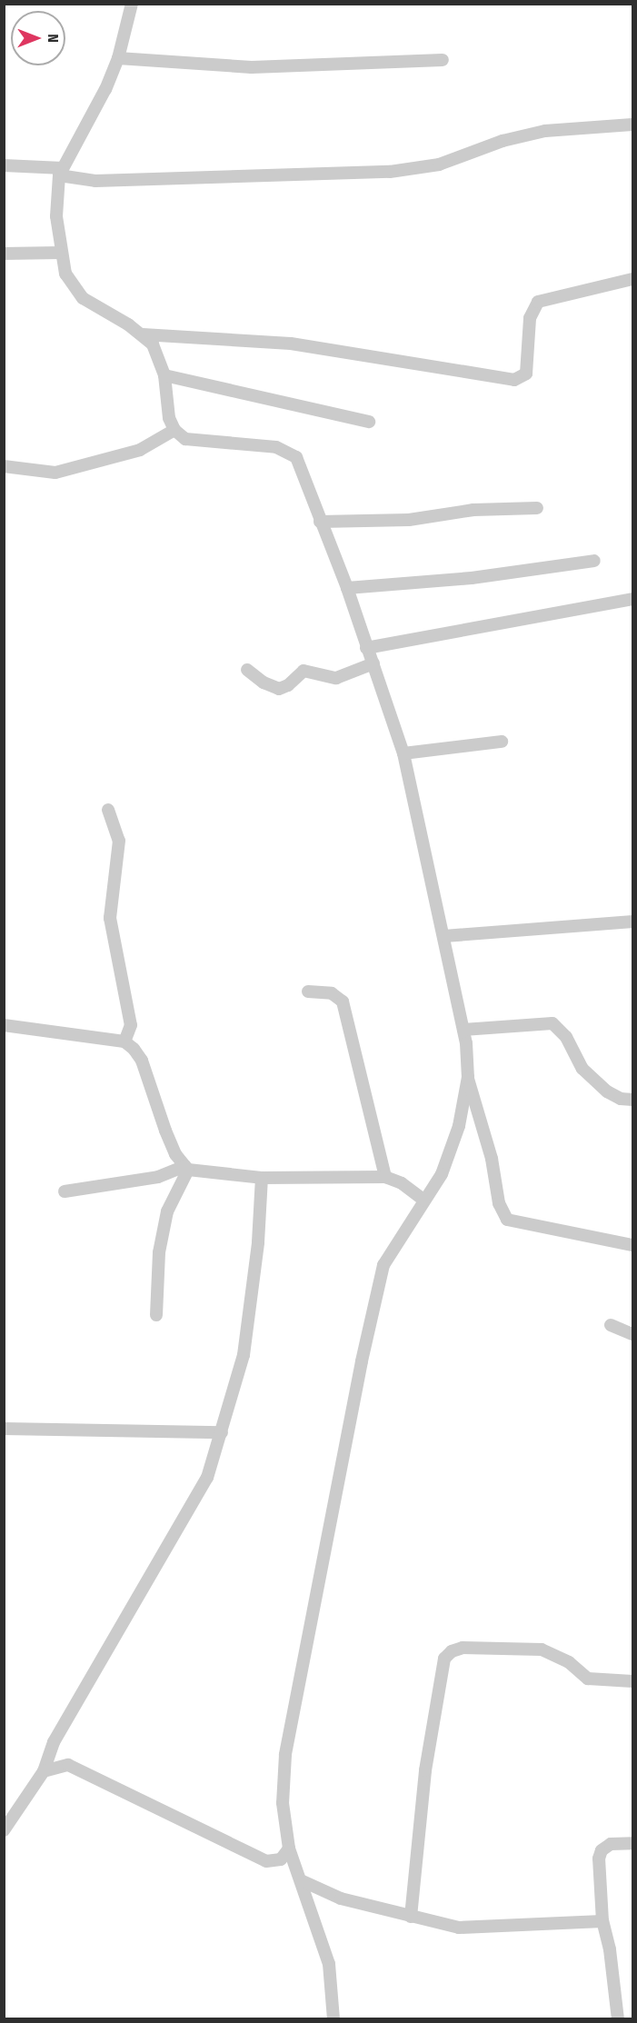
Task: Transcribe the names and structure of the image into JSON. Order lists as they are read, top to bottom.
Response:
{
  "north": "right"
}
